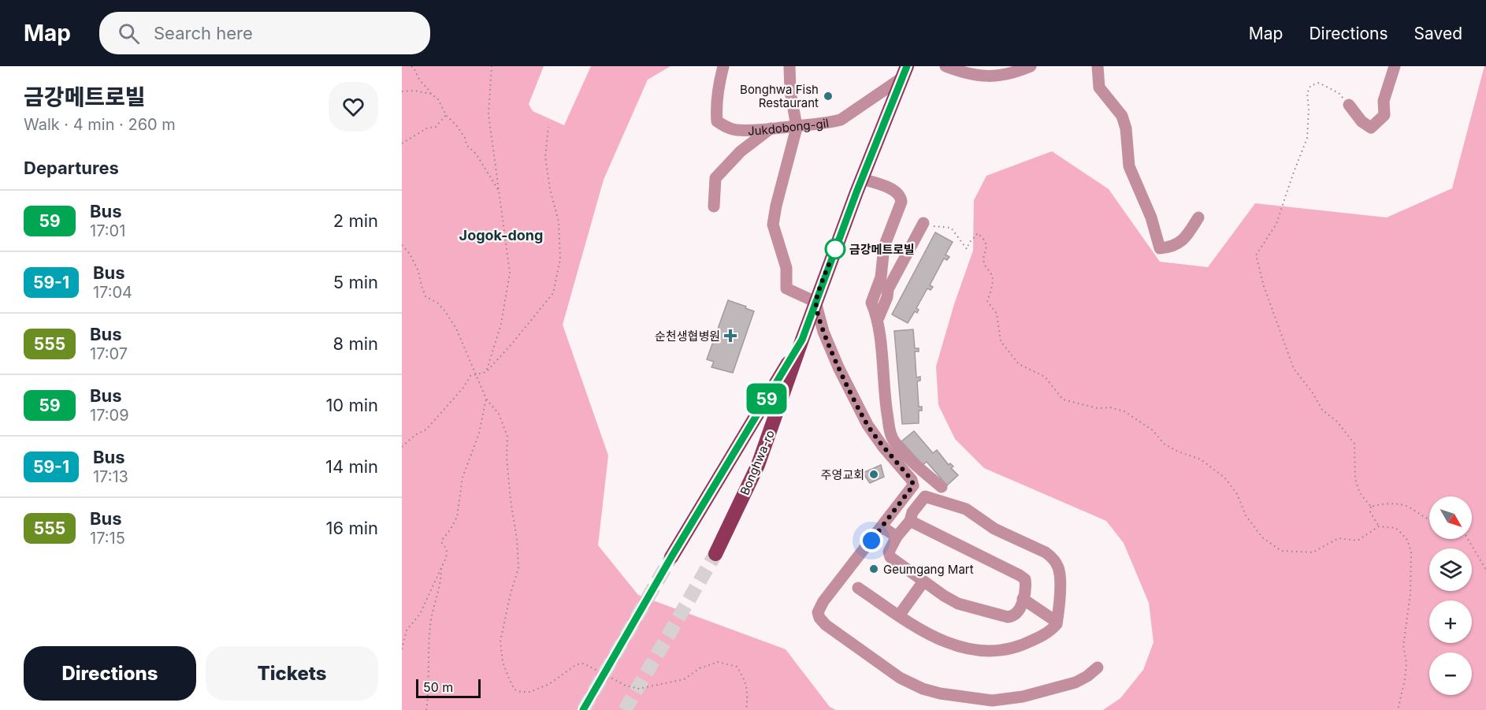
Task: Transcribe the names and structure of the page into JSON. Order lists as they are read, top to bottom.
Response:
{
  "streets": {
    "main road": ["Bonghwa-ro"],
    "street": ["Jukdobong-gil"]
  },
  "districts": ["Jogok-dong"],
  "places": {
    "other": [
      "Bonghwa Fish Restaurant",
      "금강메트로빌",
      "주영교회",
      "Geumgang Mart"
    ],
    "health": ["순천생협병원"]
  },
  "lines": ["bus line 59"],
  "scale_bar": "50 m",
  "north": "bottom right",
  "page": {
    "header": "Map",
    "search": "Search here",
    "nav": ["Map", "Directions", "Saved"],
    "heading": [
      ["금강메트로빌", "Walk · 4 min · 260 m"],
      "Departures"
    ],
    "on_map": "59",
    "list": [
      {
        "mark": "59",
        "name": "Bus",
        "note": "17:01",
        "value": "2 min"
      },
      {
        "mark": "59-1",
        "name": "Bus",
        "note": "17:04",
        "value": "5 min"
      },
      {
        "mark": "555",
        "name": "Bus",
        "note": "17:07",
        "value": "8 min"
      },
      {
        "mark": "59",
        "name": "Bus",
        "note": "17:09",
        "value": "10 min"
      },
      {
        "mark": "59-1",
        "name": "Bus",
        "note": "17:13",
        "value": "14 min"
      },
      {
        "mark": "555",
        "name": "Bus",
        "note": "17:15",
        "value": "16 min"
      }
    ],
    "map_buttons": ["+", "−"],
    "buttons": ["Directions", "Tickets"],
    "scale": "50 m"
  }
}
